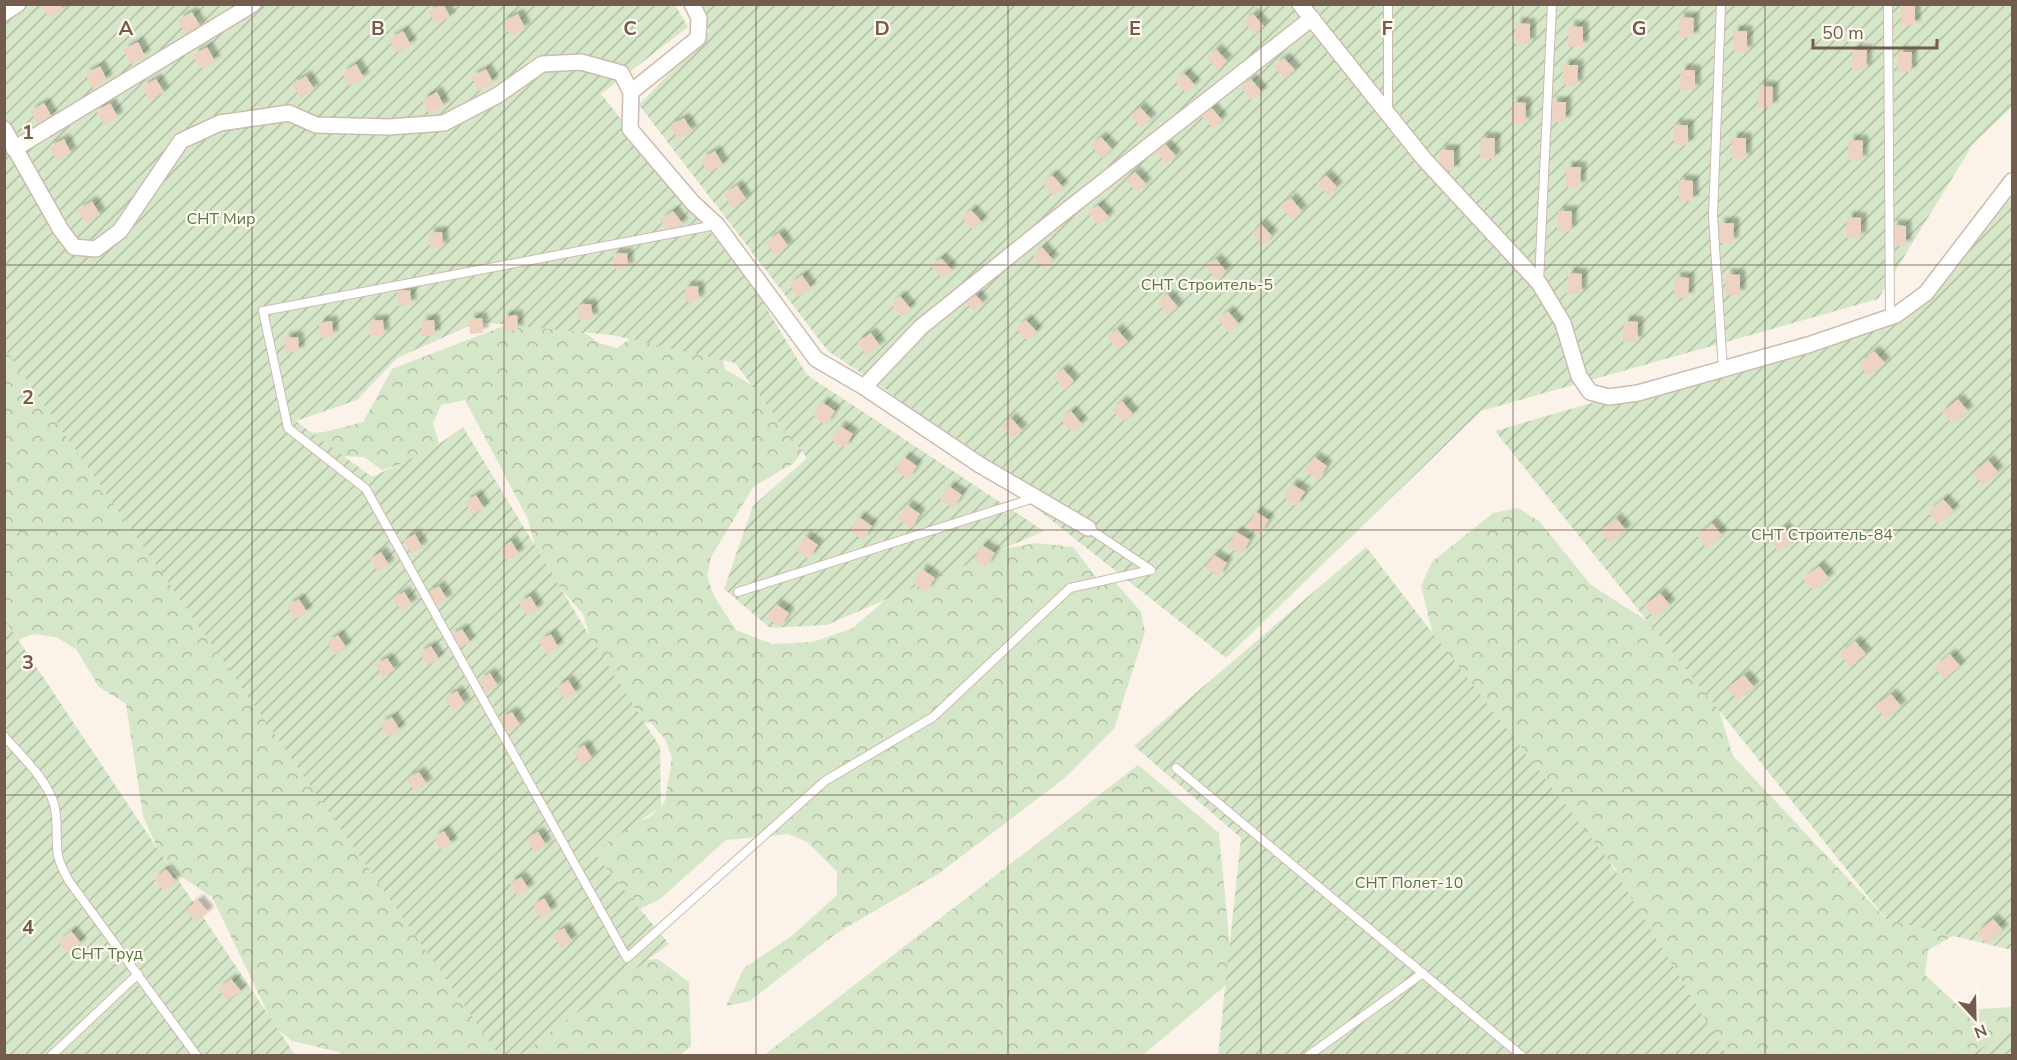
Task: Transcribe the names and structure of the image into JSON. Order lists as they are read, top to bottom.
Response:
{
  "parks": [
    "СНТ Мир",
    "СНТ Строитель-5",
    "СНТ Строитель-84",
    "СНТ Полет-10",
    "СНТ Труд"
  ],
  "scale_bar": "50 m",
  "north": "bottom",
  "grid": {
    "columns": [
      "A",
      "B",
      "C",
      "D",
      "E",
      "F",
      "G"
    ],
    "rows": [
      "1",
      "2",
      "3",
      "4"
    ]
  }
}
